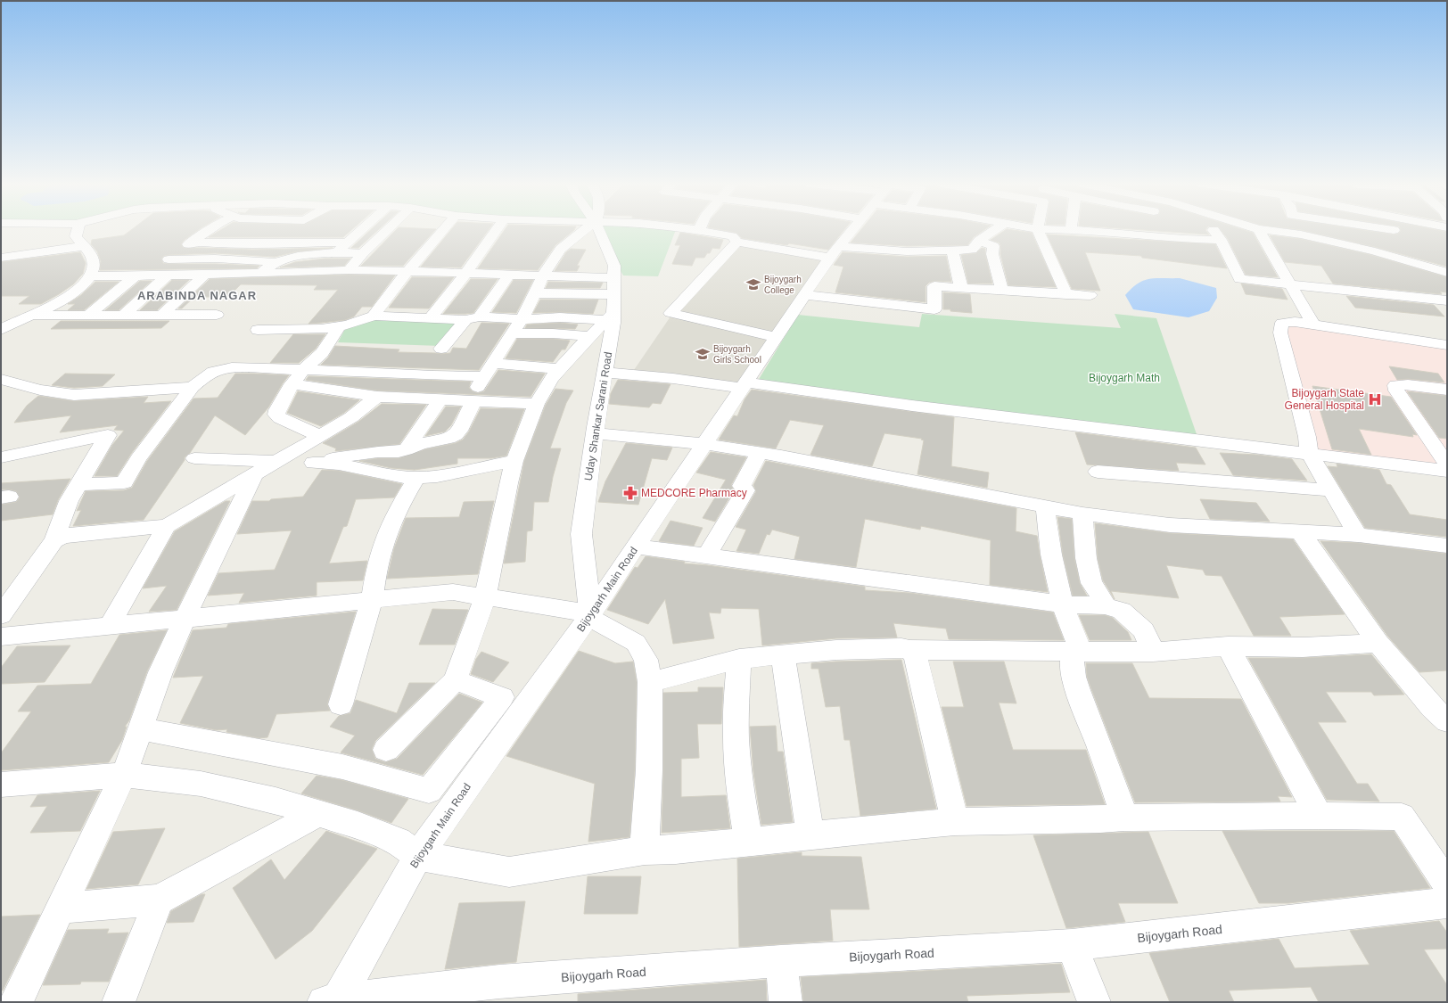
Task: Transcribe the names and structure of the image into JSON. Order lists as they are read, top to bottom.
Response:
{
  "streets": {
    "street": ["Uday Shankar Sarani Road", "Bijoygarh Main Road", "Bijoygarh Road"]
  },
  "crossings": [
    ["Uday Shankar Sarani Road", "Bijoygarh Main Road"],
    ["Bijoygarh Main Road", "Bijoygarh Road"]
  ],
  "districts": ["ARABINDA NAGAR"],
  "parks": ["Bijoygarh Math"],
  "places": {
    "school or university": ["Bijoygarh College", "Bijoygarh Girls School"],
    "hospital": ["Bijoygarh State General Hospital"],
    "pharmacy": ["MEDCORE Pharmacy"]
  }
}
